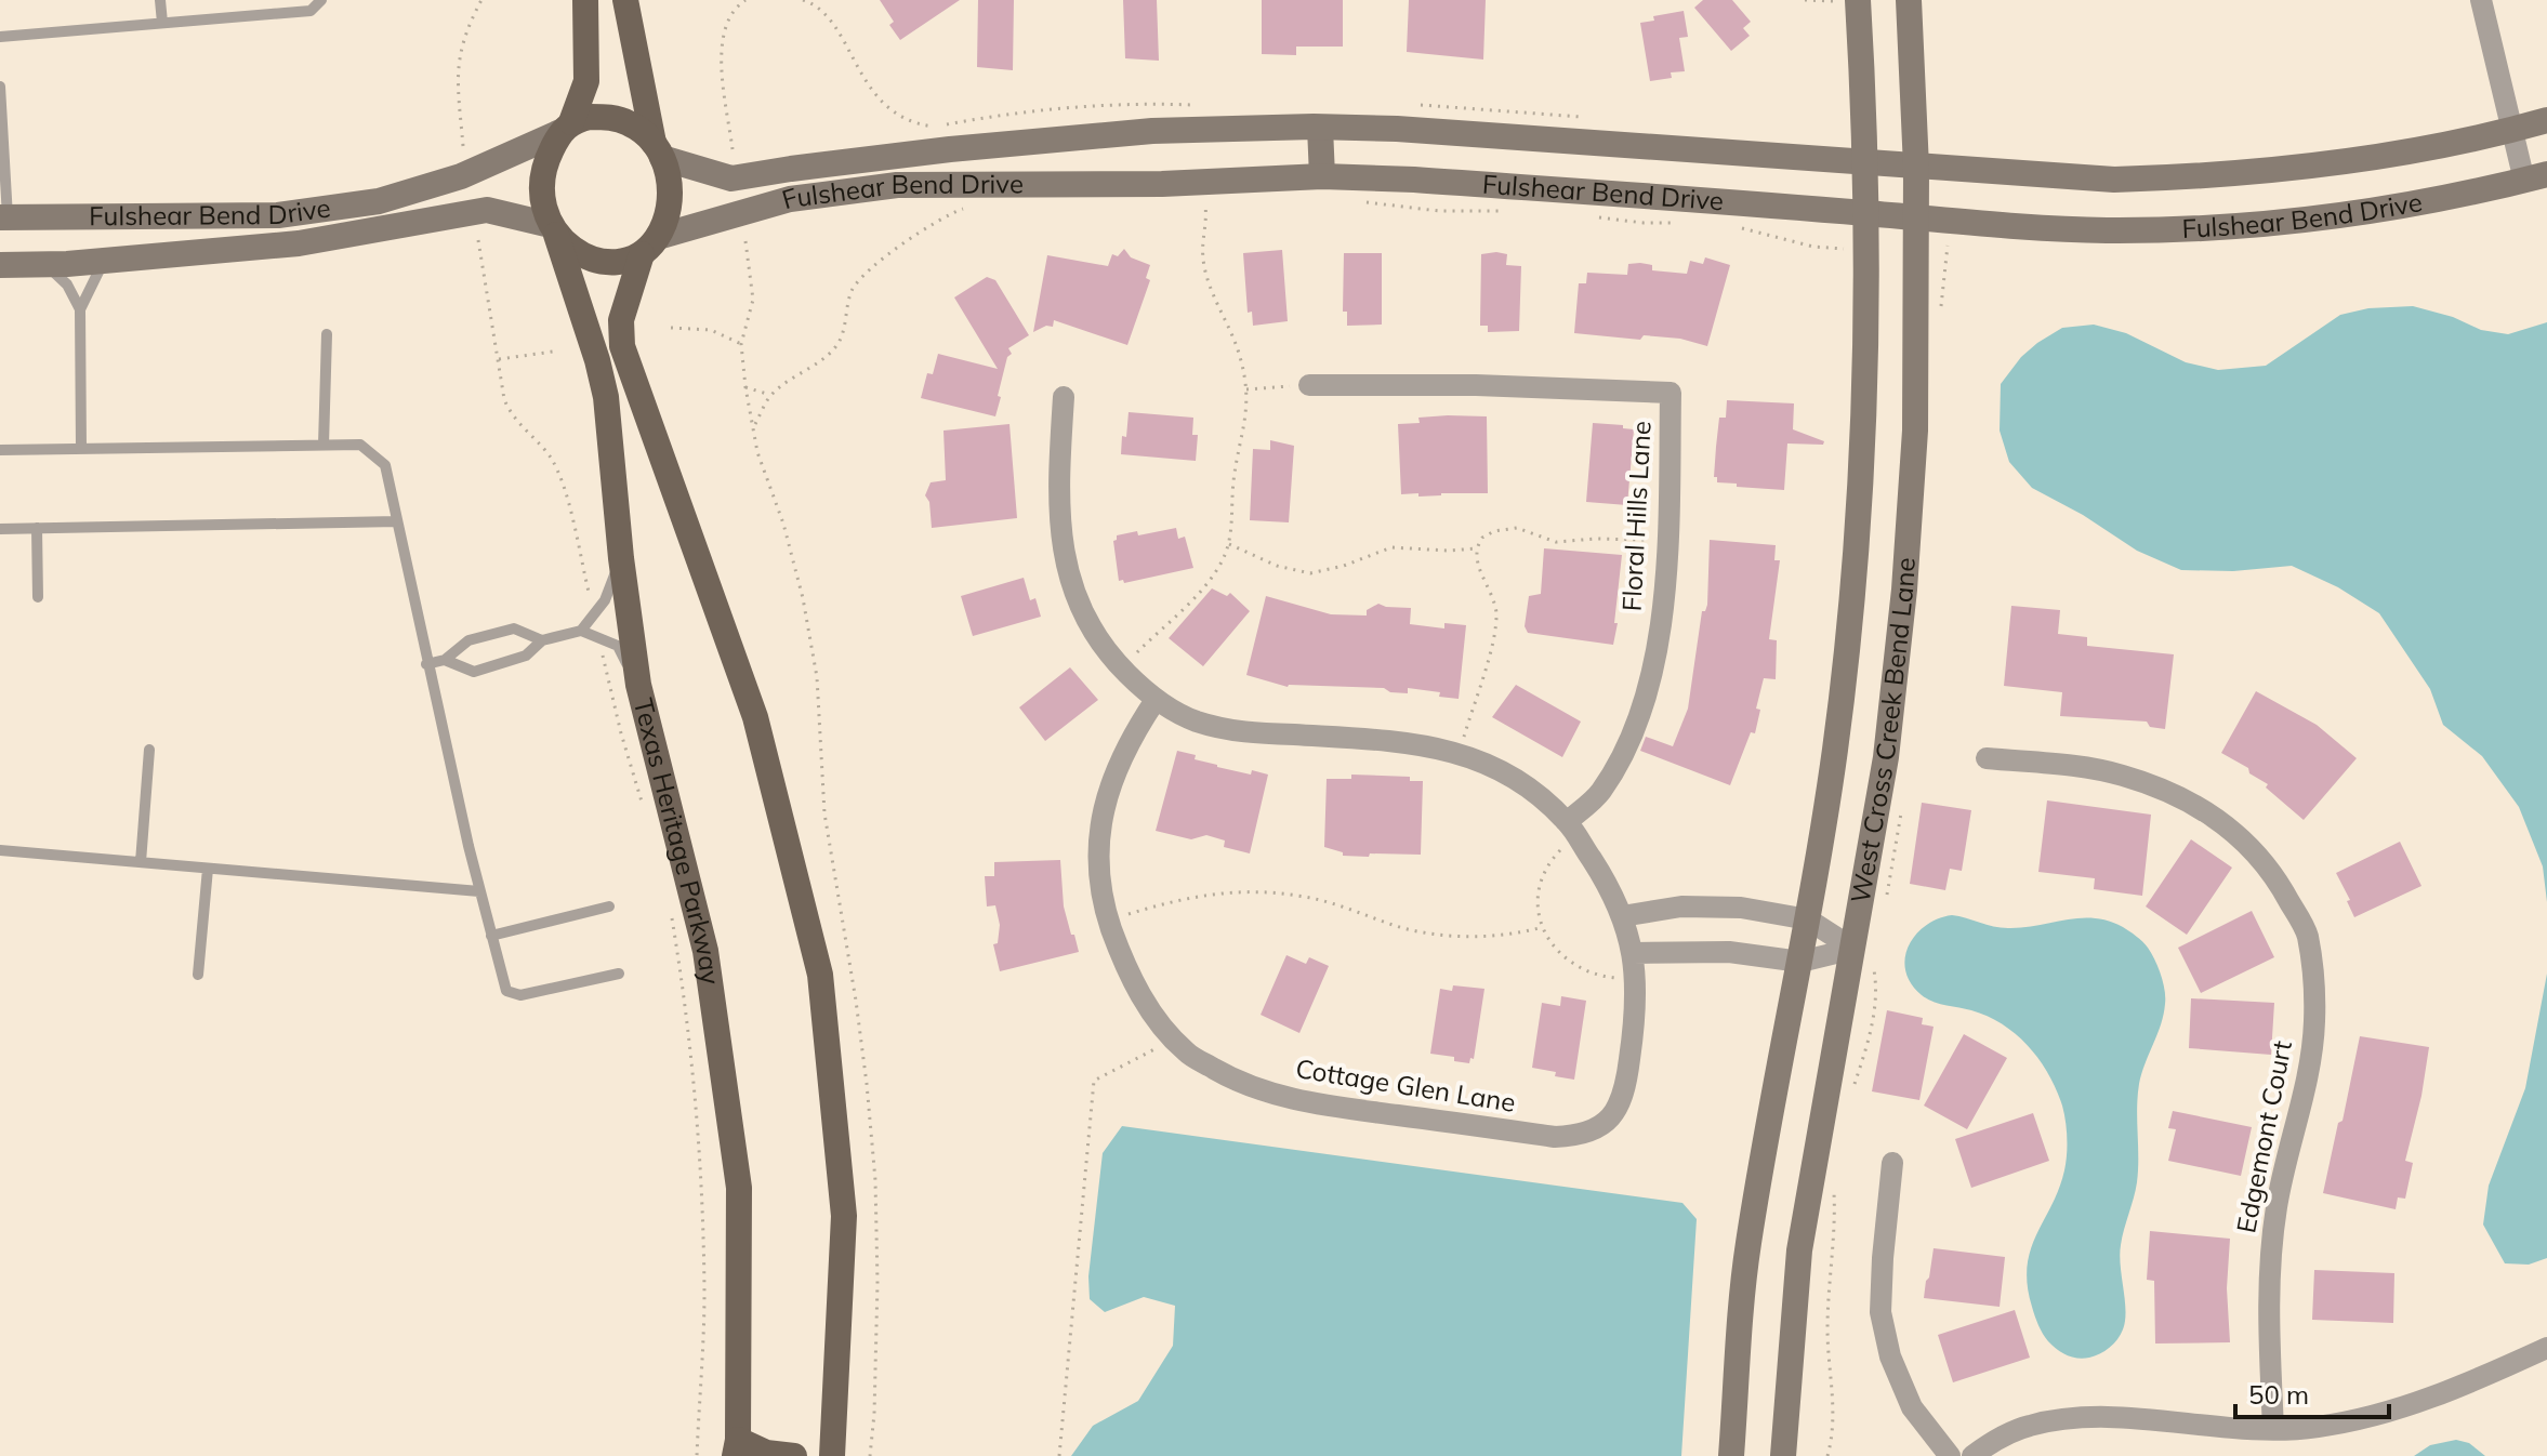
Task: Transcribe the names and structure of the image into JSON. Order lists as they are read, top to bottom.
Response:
{
  "streets": {
    "main road": ["Fulshear Bend Drive", "West Cross Creek Bend Lane", "Texas Heritage Parkway"],
    "street": ["Floral Hills Lane", "Cottage Glen Lane", "Edgemont Court"]
  },
  "crossings": [
    ["Fulshear Bend Drive", "West Cross Creek Bend Lane"],
    ["Fulshear Bend Drive", "Texas Heritage Parkway"]
  ],
  "scale_bar": "50 m"
}
